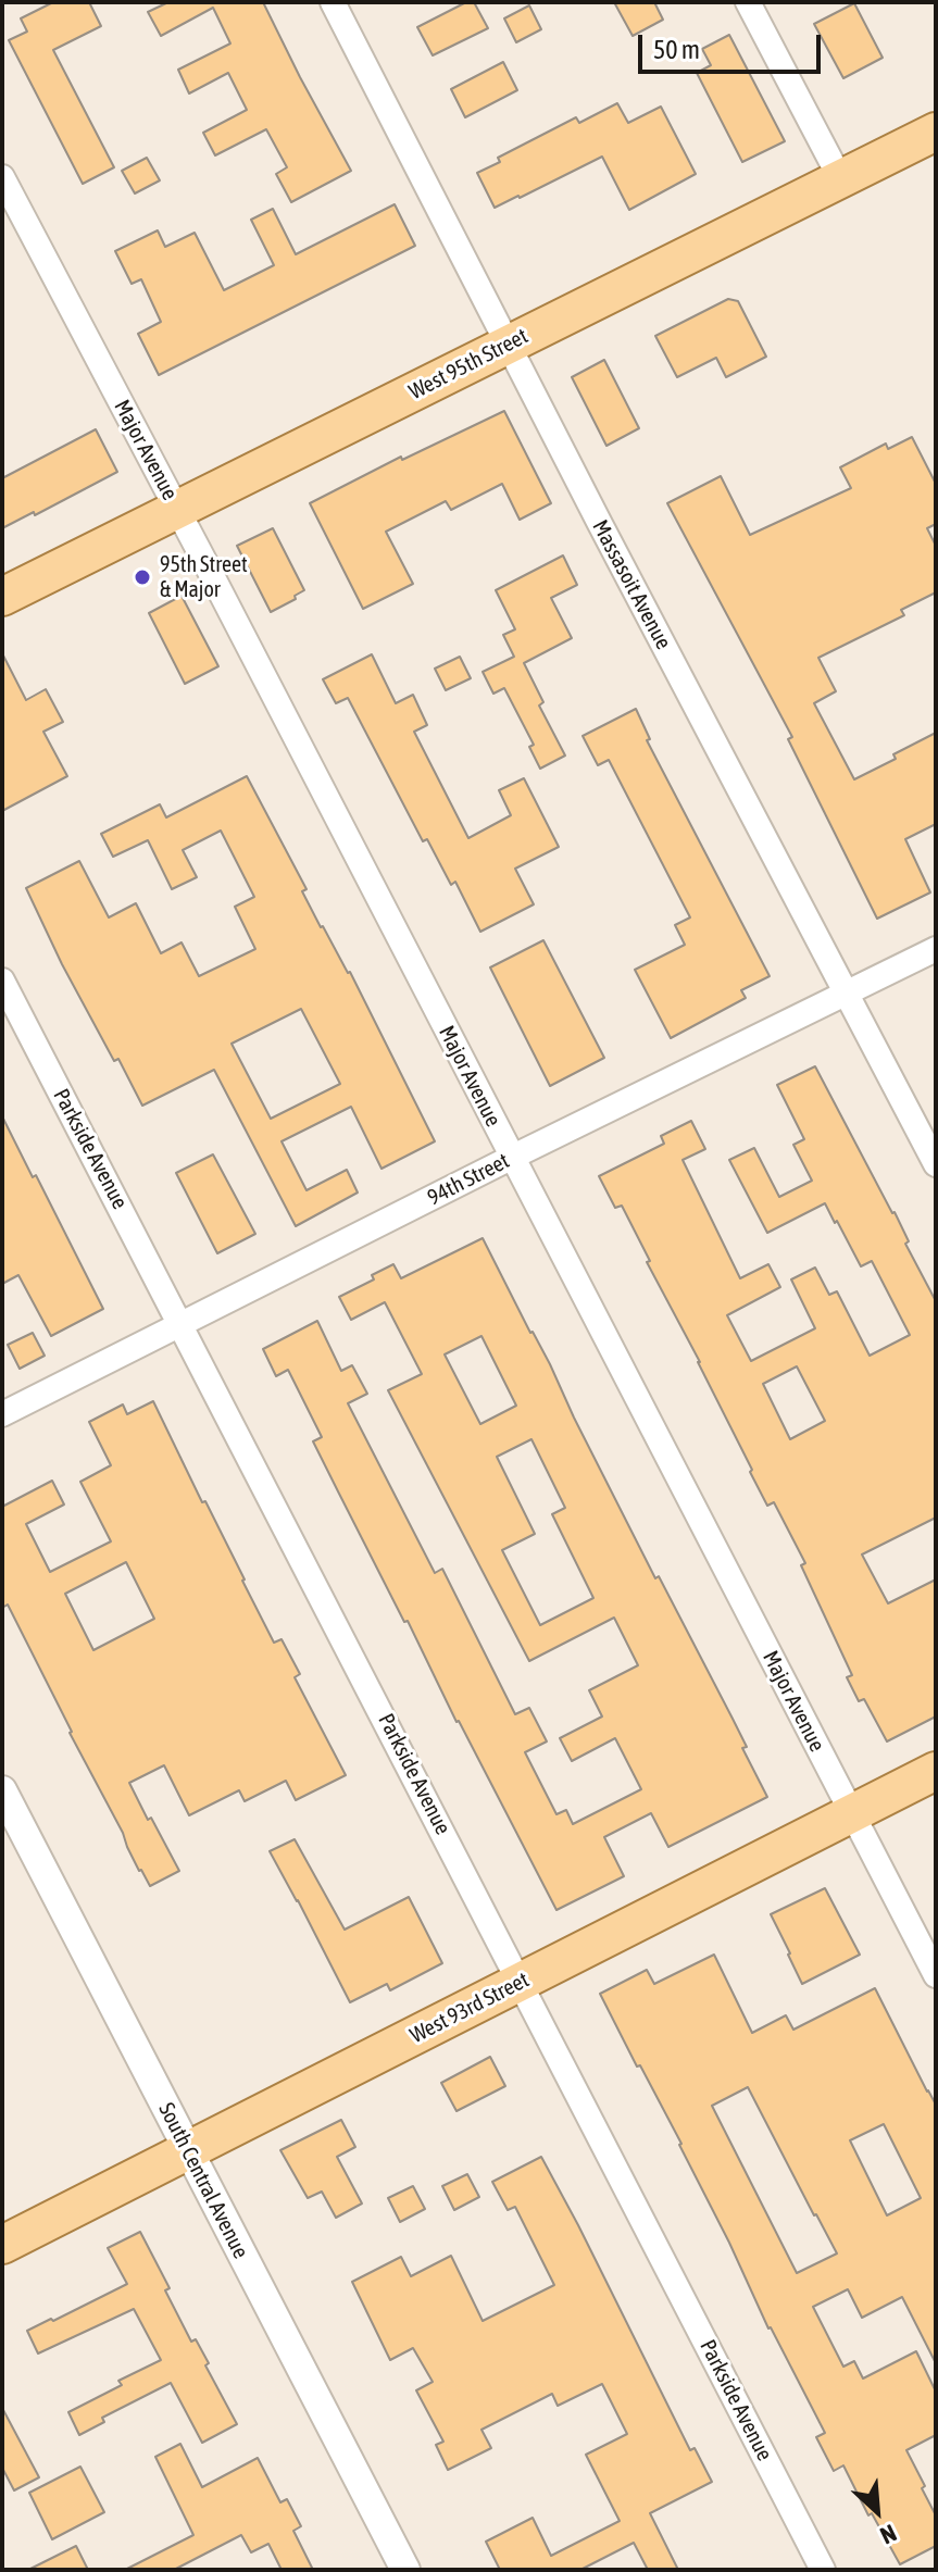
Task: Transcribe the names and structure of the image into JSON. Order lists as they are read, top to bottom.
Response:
{
  "streets": {
    "main road": ["West 95th Street", "West 93rd Street"],
    "street": [
      "Major Avenue",
      "Massasoit Avenue",
      "Parkside Avenue",
      "94th Street",
      "South Central Avenue"
    ]
  },
  "crossings": [
    ["West 95th Street", "Major Avenue"],
    ["West 95th Street", "Massasoit Avenue"],
    ["Major Avenue", "94th Street"],
    ["Major Avenue", "West 93rd Street"],
    ["Massasoit Avenue", "94th Street"],
    ["Parkside Avenue", "94th Street"],
    ["Parkside Avenue", "West 93rd Street"],
    ["West 93rd Street", "South Central Avenue"]
  ],
  "places": ["95th Street & Major"],
  "scale_bar": "50 m",
  "north": "bottom right"
}
